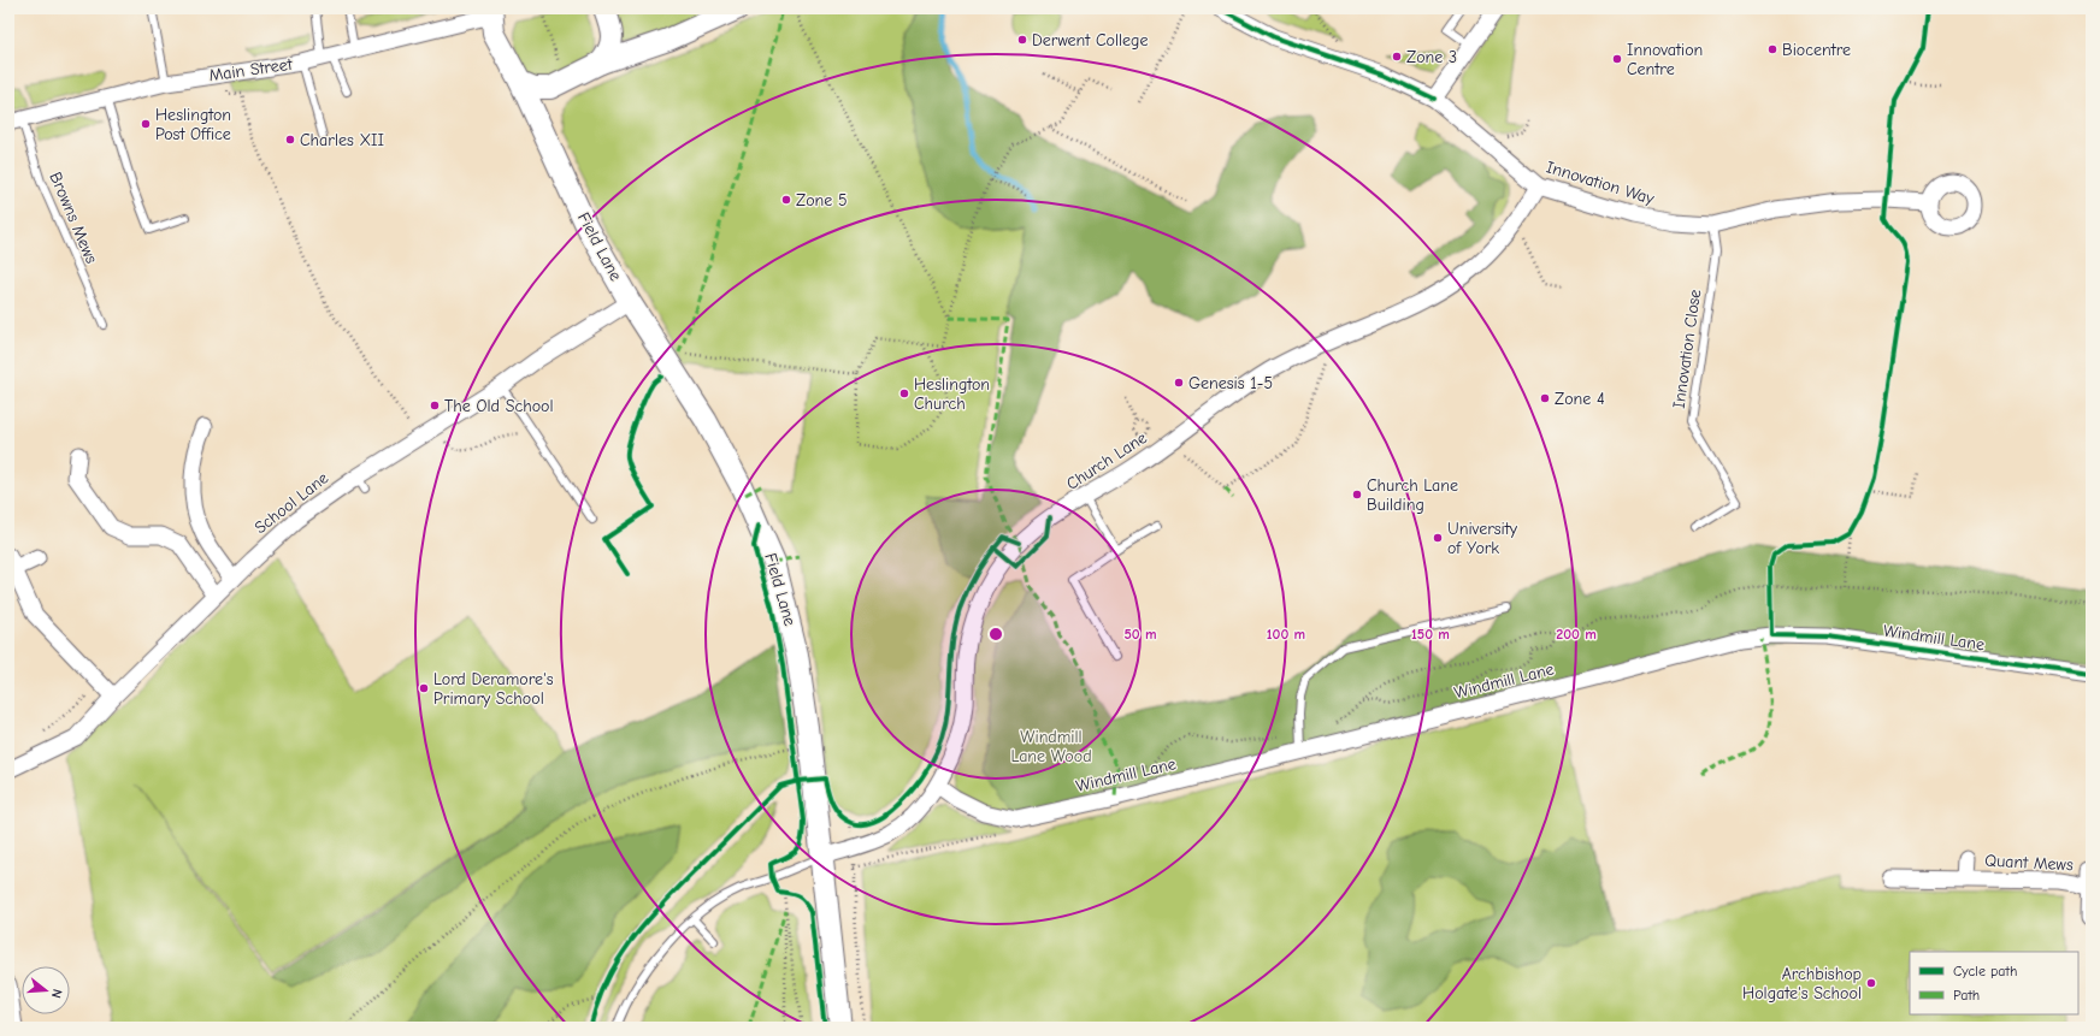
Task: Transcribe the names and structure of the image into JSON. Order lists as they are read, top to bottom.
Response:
{
  "streets": {
    "street": [
      "Main Street",
      "Innovation Way",
      "Field Lane",
      "Church Lane",
      "School Lane",
      "Windmill Lane",
      "Quant Mews"
    ],
    "lane": ["Browns Mews", "Innovation Close"]
  },
  "crossings": [
    ["Main Street", "Browns Mews"],
    ["Main Street", "Field Lane"],
    ["Innovation Way", "Innovation Close"],
    ["Innovation Way", "Church Lane"],
    ["Field Lane", "Church Lane"],
    ["Field Lane", "School Lane"],
    ["Church Lane", "Windmill Lane"]
  ],
  "parks": ["Windmill Lane Wood"],
  "places": [
    "Derwent College",
    "Biocentre",
    "Zone 3",
    "Innovation Centre",
    "Heslington Post Office",
    "Charles XII",
    "Zone 5",
    "Genesis 1-5",
    "Heslington Church",
    "Zone 4",
    "The Old School",
    "Church Lane Building",
    "University of York",
    "Lord Deramore's Primary School",
    "Archbishop Holgate's School"
  ],
  "legend": ["Cycle path", "Path"],
  "north": "right",
  "rings": [
    "50 m",
    "100 m",
    "150 m",
    "200 m"
  ]
}
